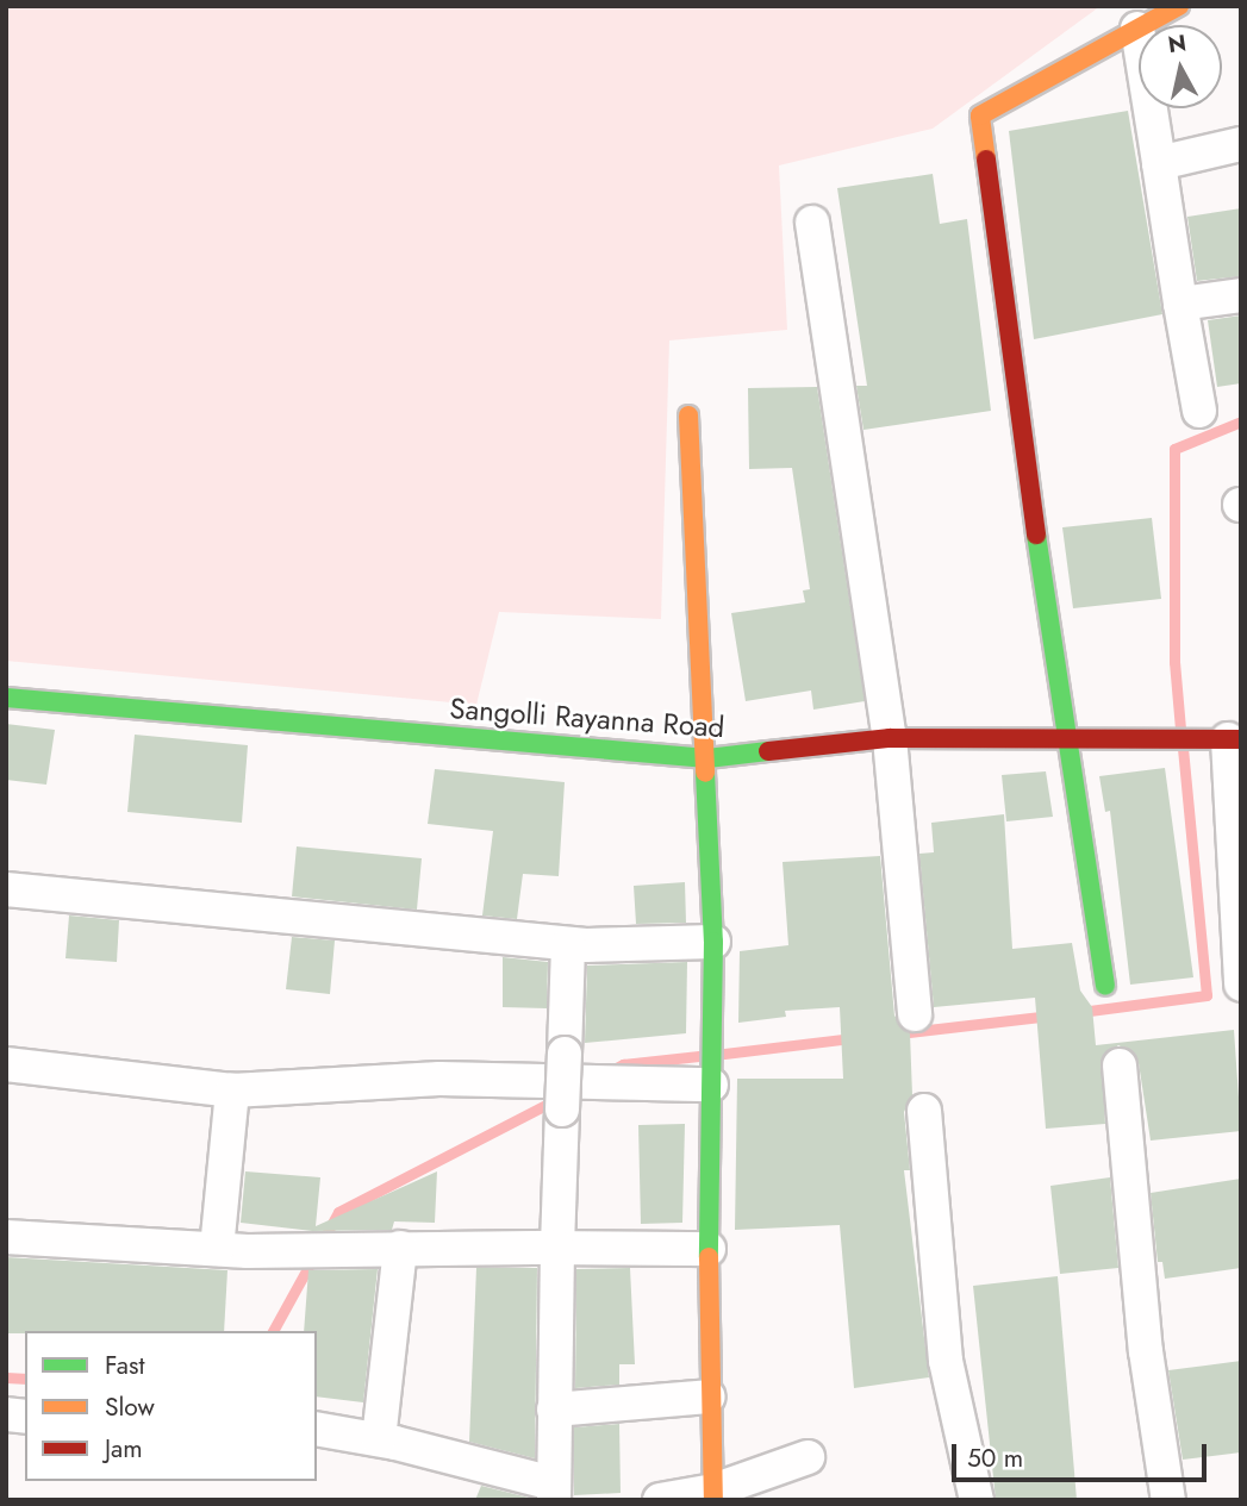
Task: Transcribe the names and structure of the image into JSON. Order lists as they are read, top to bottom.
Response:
{
  "streets": {
    "street": ["Sangolli Rayanna Road"]
  },
  "legend": ["Fast", "Slow", "Jam"],
  "scale_bar": "50 m",
  "north": "top"
}
